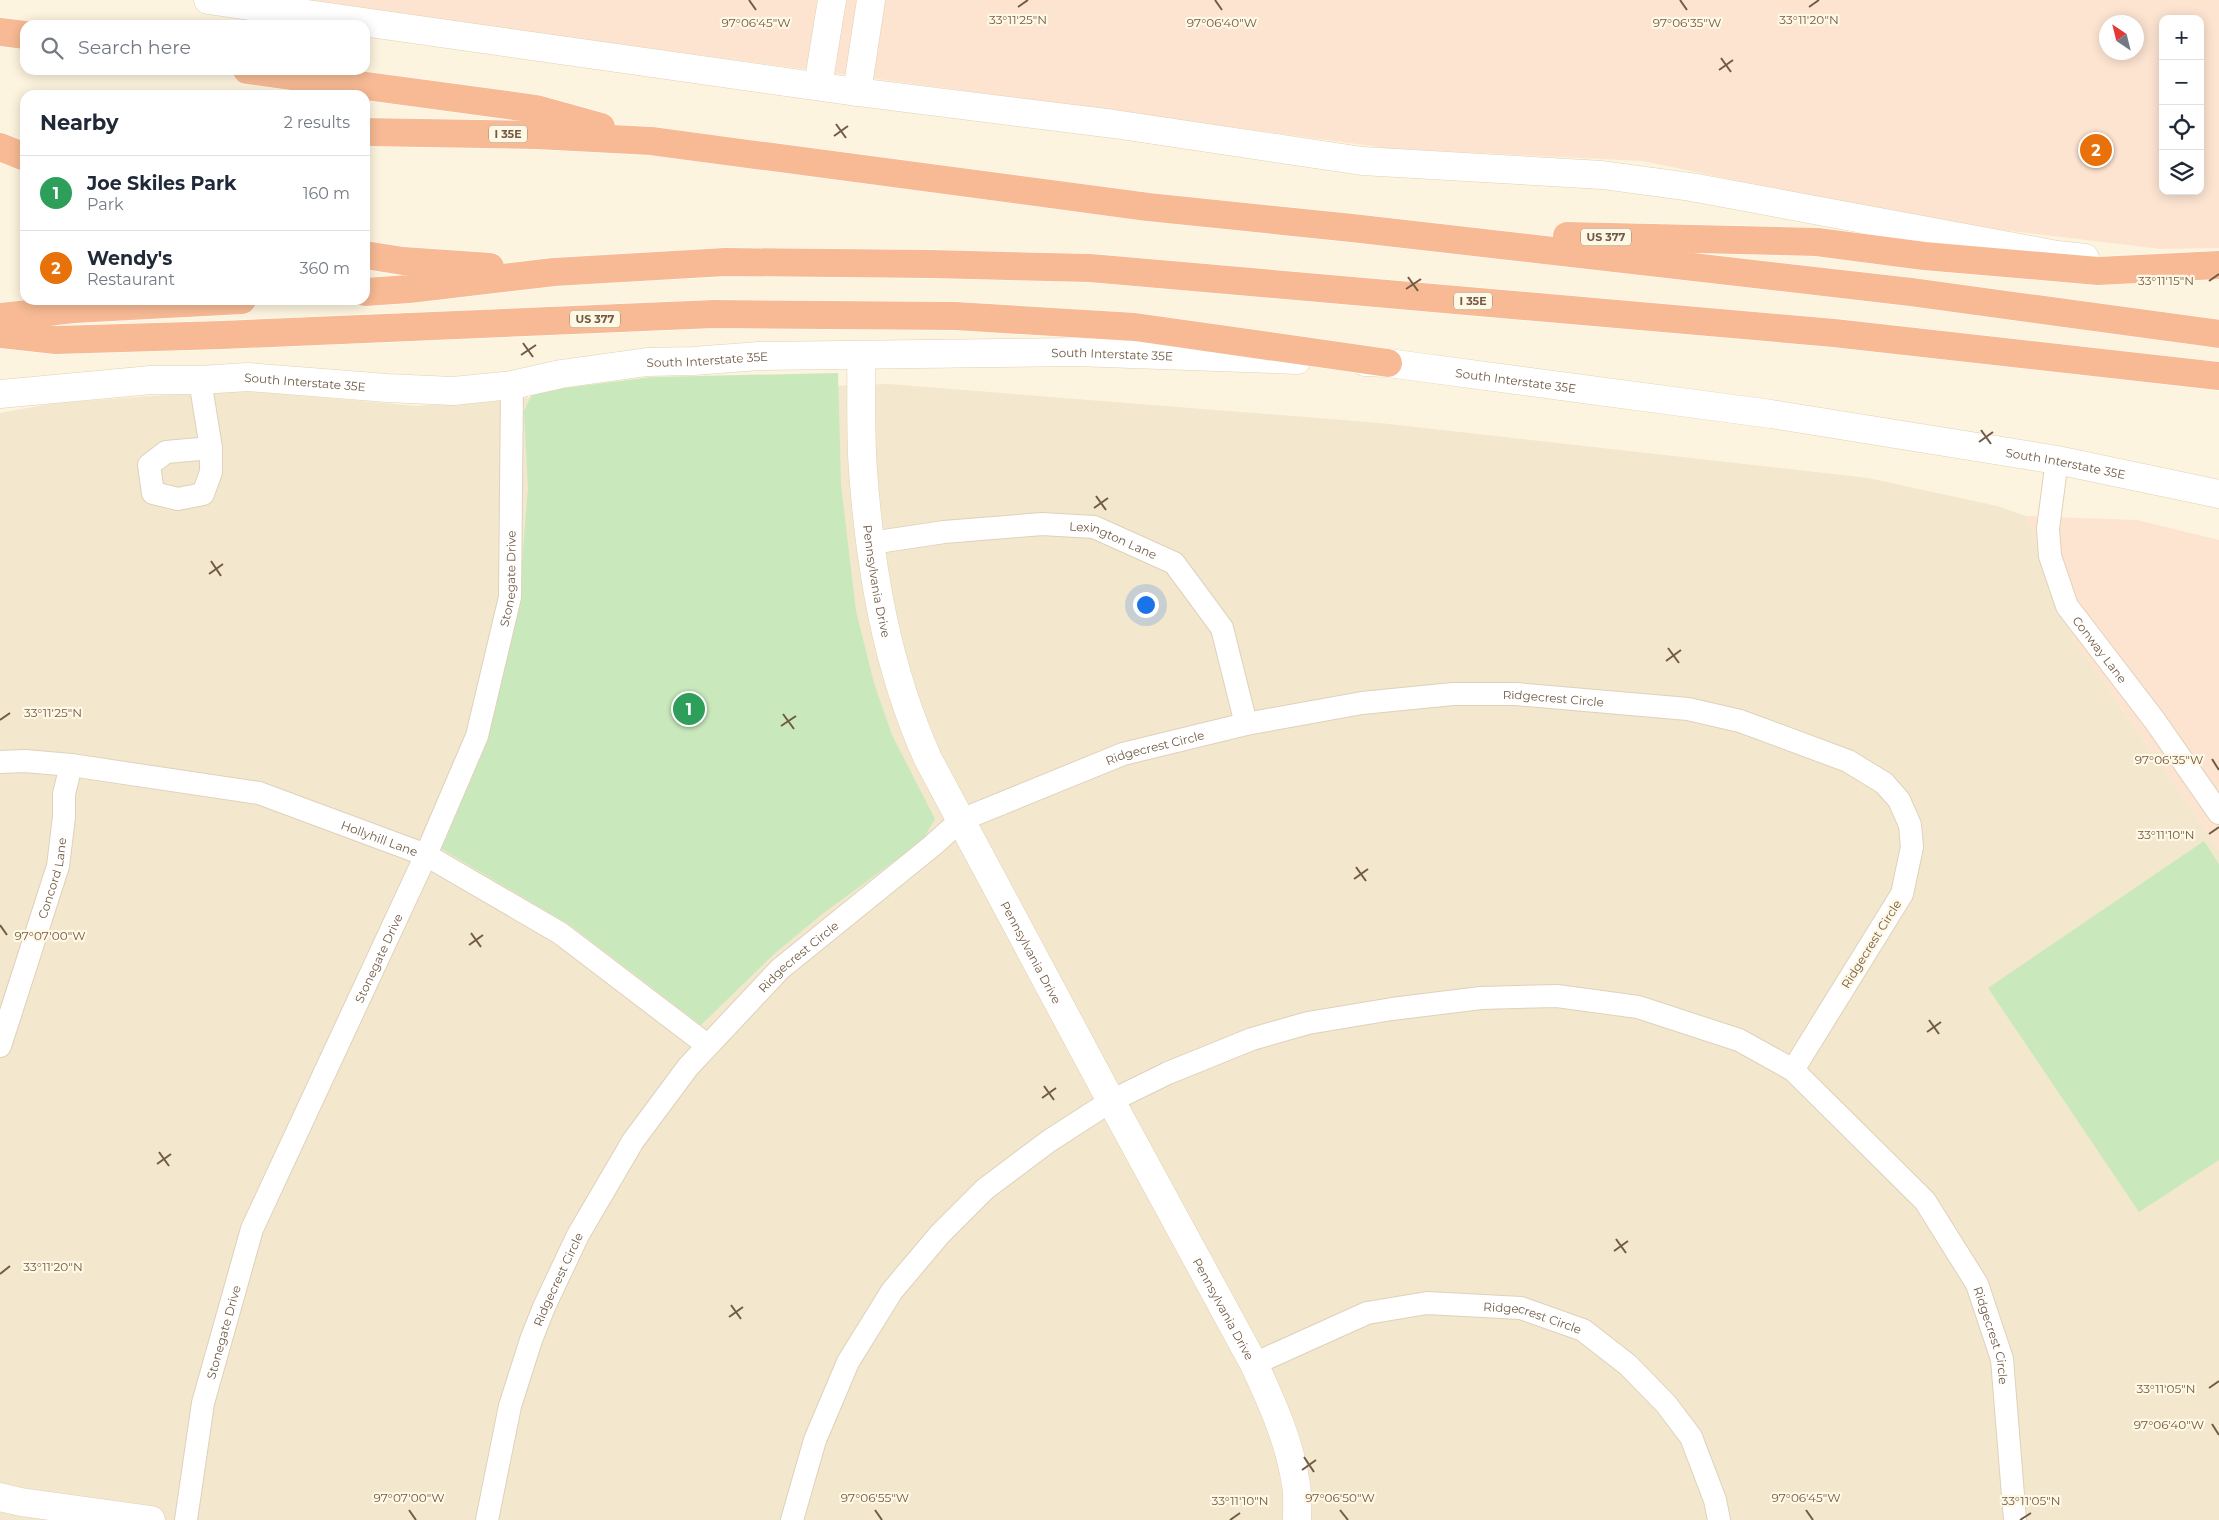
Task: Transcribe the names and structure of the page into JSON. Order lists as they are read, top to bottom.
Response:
{
  "streets": {
    "highway": ["I 35E", "US 377"],
    "main road": ["South Interstate 35E", "Pennsylvania Drive"],
    "street": [
      "Lexington Lane",
      "Stonegate Drive",
      "Conway Lane",
      "Ridgecrest Circle",
      "Hollyhill Lane",
      "Concord Lane"
    ]
  },
  "crossings": [
    ["I 35E", "US 377"],
    ["US 377", "South Interstate 35E"],
    ["South Interstate 35E", "Stonegate Drive"],
    ["South Interstate 35E", "Pennsylvania Drive"],
    ["South Interstate 35E", "Conway Lane"],
    ["Lexington Lane", "Pennsylvania Drive"],
    ["Lexington Lane", "Ridgecrest Circle"],
    ["Stonegate Drive", "Hollyhill Lane"],
    ["Pennsylvania Drive", "Ridgecrest Circle"],
    ["Ridgecrest Circle", "Hollyhill Lane"],
    ["Hollyhill Lane", "Concord Lane"]
  ],
  "north": "top left",
  "page": {
    "map_buttons": ["+", "−"],
    "search": "Search here",
    "heading": ["Nearby", "2 results"],
    "pins": ["2", "1"],
    "list": [
      {
        "mark": "1",
        "name": "Joe Skiles Park",
        "note": "Park",
        "value": "160 m"
      },
      {
        "mark": "2",
        "name": "Wendy's",
        "note": "Restaurant",
        "value": "360 m"
      }
    ]
  },
  "coordinates": [
    "33°11'25\"N",
    "33°11'20\"N",
    "97°06'45\"W",
    "97°06'40\"W",
    "97°06'35\"W",
    "33°11'15\"N",
    "33°11'10\"N",
    "97°07'00\"W",
    "33°11'05\"N",
    "97°06'55\"W",
    "97°06'50\"W"
  ]
}
